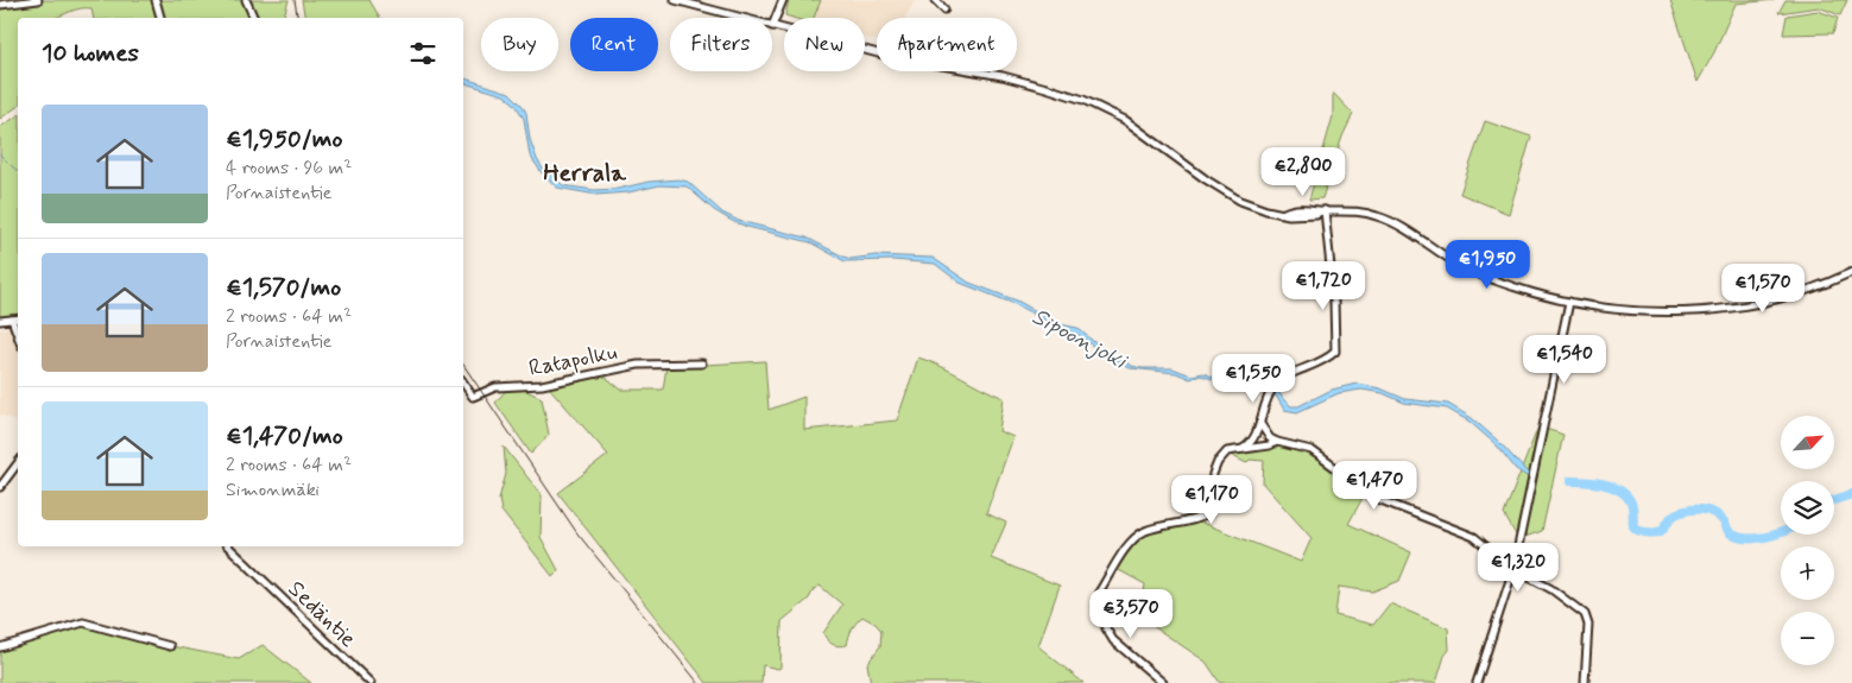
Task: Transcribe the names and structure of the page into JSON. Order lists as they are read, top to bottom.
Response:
{
  "streets": {
    "street": ["Ratapolku", "Sedäntie"]
  },
  "districts": ["Herrala"],
  "water": ["Sipoonjoki"],
  "north": "top right",
  "page": {
    "chip": [
      "Buy",
      "Rent",
      "Filters",
      "New",
      "Apartment"
    ],
    "heading": "10 homes",
    "list": [
      {
        "name": "€1,950/mo",
        "note": "4 rooms · 96 m² · Pornaistentie"
      },
      {
        "name": "€1,570/mo",
        "note": "2 rooms · 64 m² · Pornaistentie"
      },
      {
        "name": "€1,470/mo",
        "note": "2 rooms · 64 m² · Simonmäki"
      }
    ],
    "price": [
      "€2,800",
      "€1,950",
      "€1,720",
      "€1,570",
      "€1,540",
      "€1,550",
      "€1,470",
      "€1,170",
      "€1,320",
      "€3,570"
    ],
    "map_buttons": ["+", "−"]
  }
}
